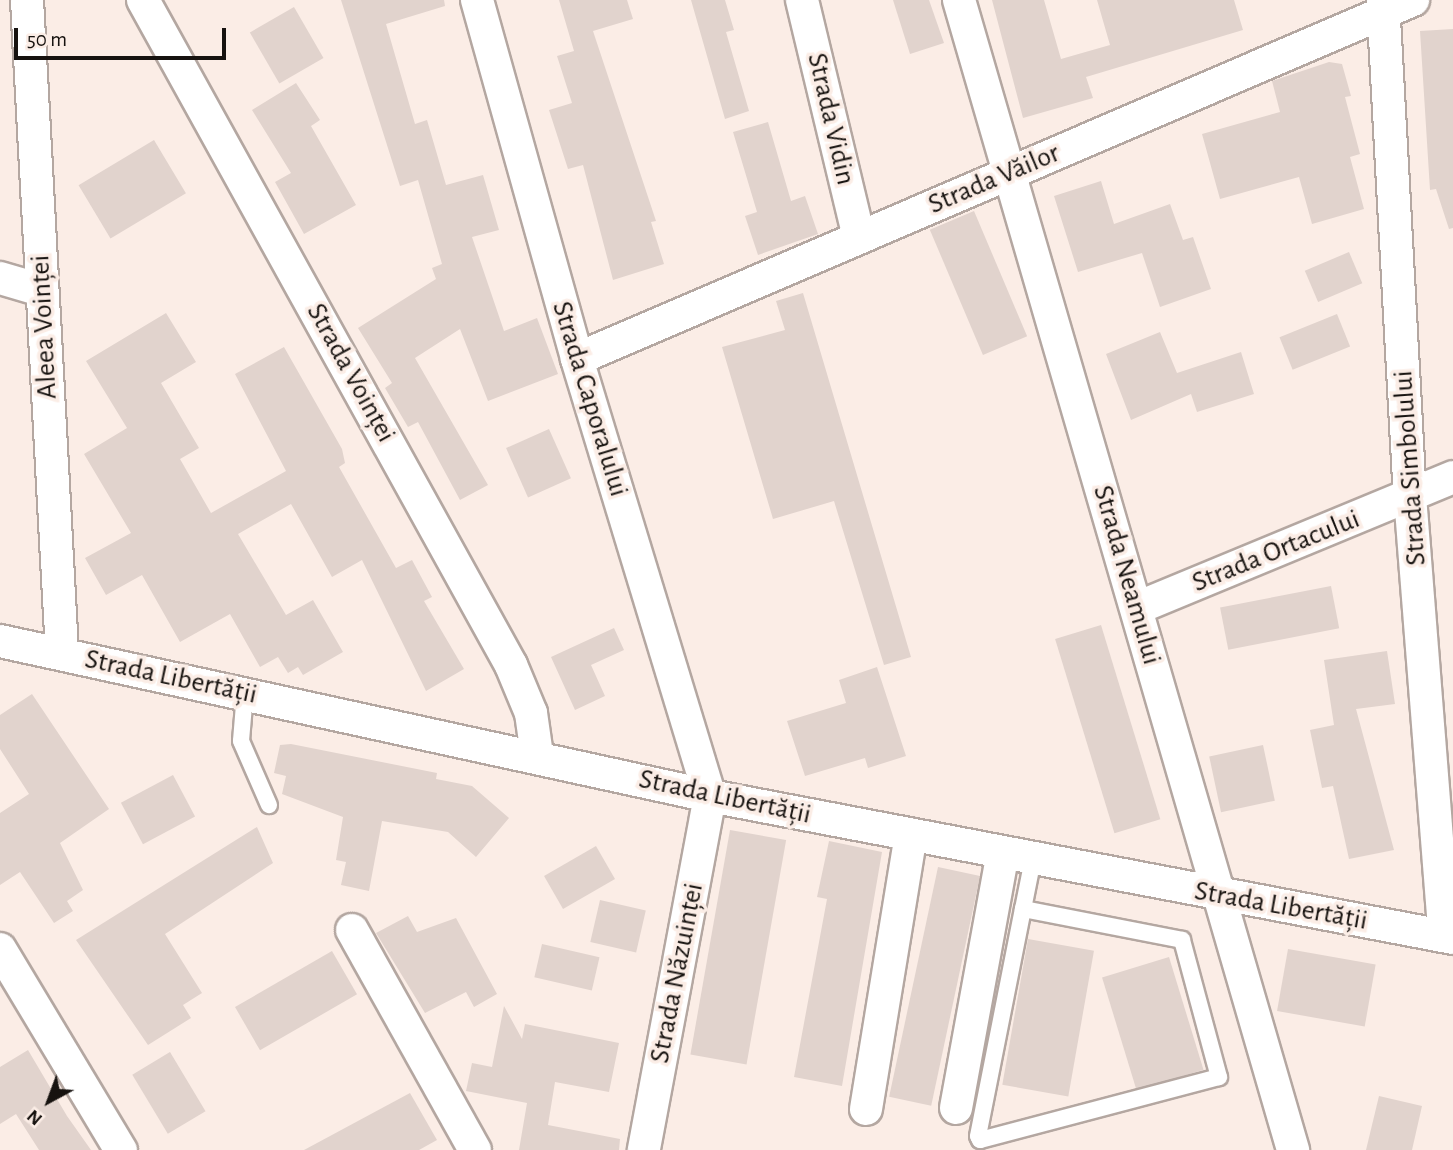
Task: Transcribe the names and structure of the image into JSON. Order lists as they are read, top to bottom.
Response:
{
  "streets": {
    "street": [
      "Strada Vidin",
      "Strada Văilor",
      "Aleea Voinței",
      "Strada Voinței",
      "Strada Caporalului",
      "Strada Simbolului",
      "Strada Ortacului",
      "Strada Neamului",
      "Strada Libertății",
      "Strada Năzuinței"
    ]
  },
  "crossings": [
    ["Strada Vidin", "Strada Văilor"],
    ["Strada Văilor", "Strada Caporalului"],
    ["Strada Văilor", "Strada Simbolului"],
    ["Strada Văilor", "Strada Neamului"],
    ["Aleea Voinței", "Strada Libertății"],
    ["Strada Voinței", "Strada Libertății"],
    ["Strada Caporalului", "Strada Libertății"],
    ["Strada Caporalului", "Strada Năzuinței"],
    ["Strada Simbolului", "Strada Ortacului"],
    ["Strada Simbolului", "Strada Libertății"],
    ["Strada Ortacului", "Strada Neamului"],
    ["Strada Neamului", "Strada Libertății"],
    ["Strada Libertății", "Strada Năzuinței"]
  ],
  "scale_bar": "50 m",
  "north": "bottom left"
}
